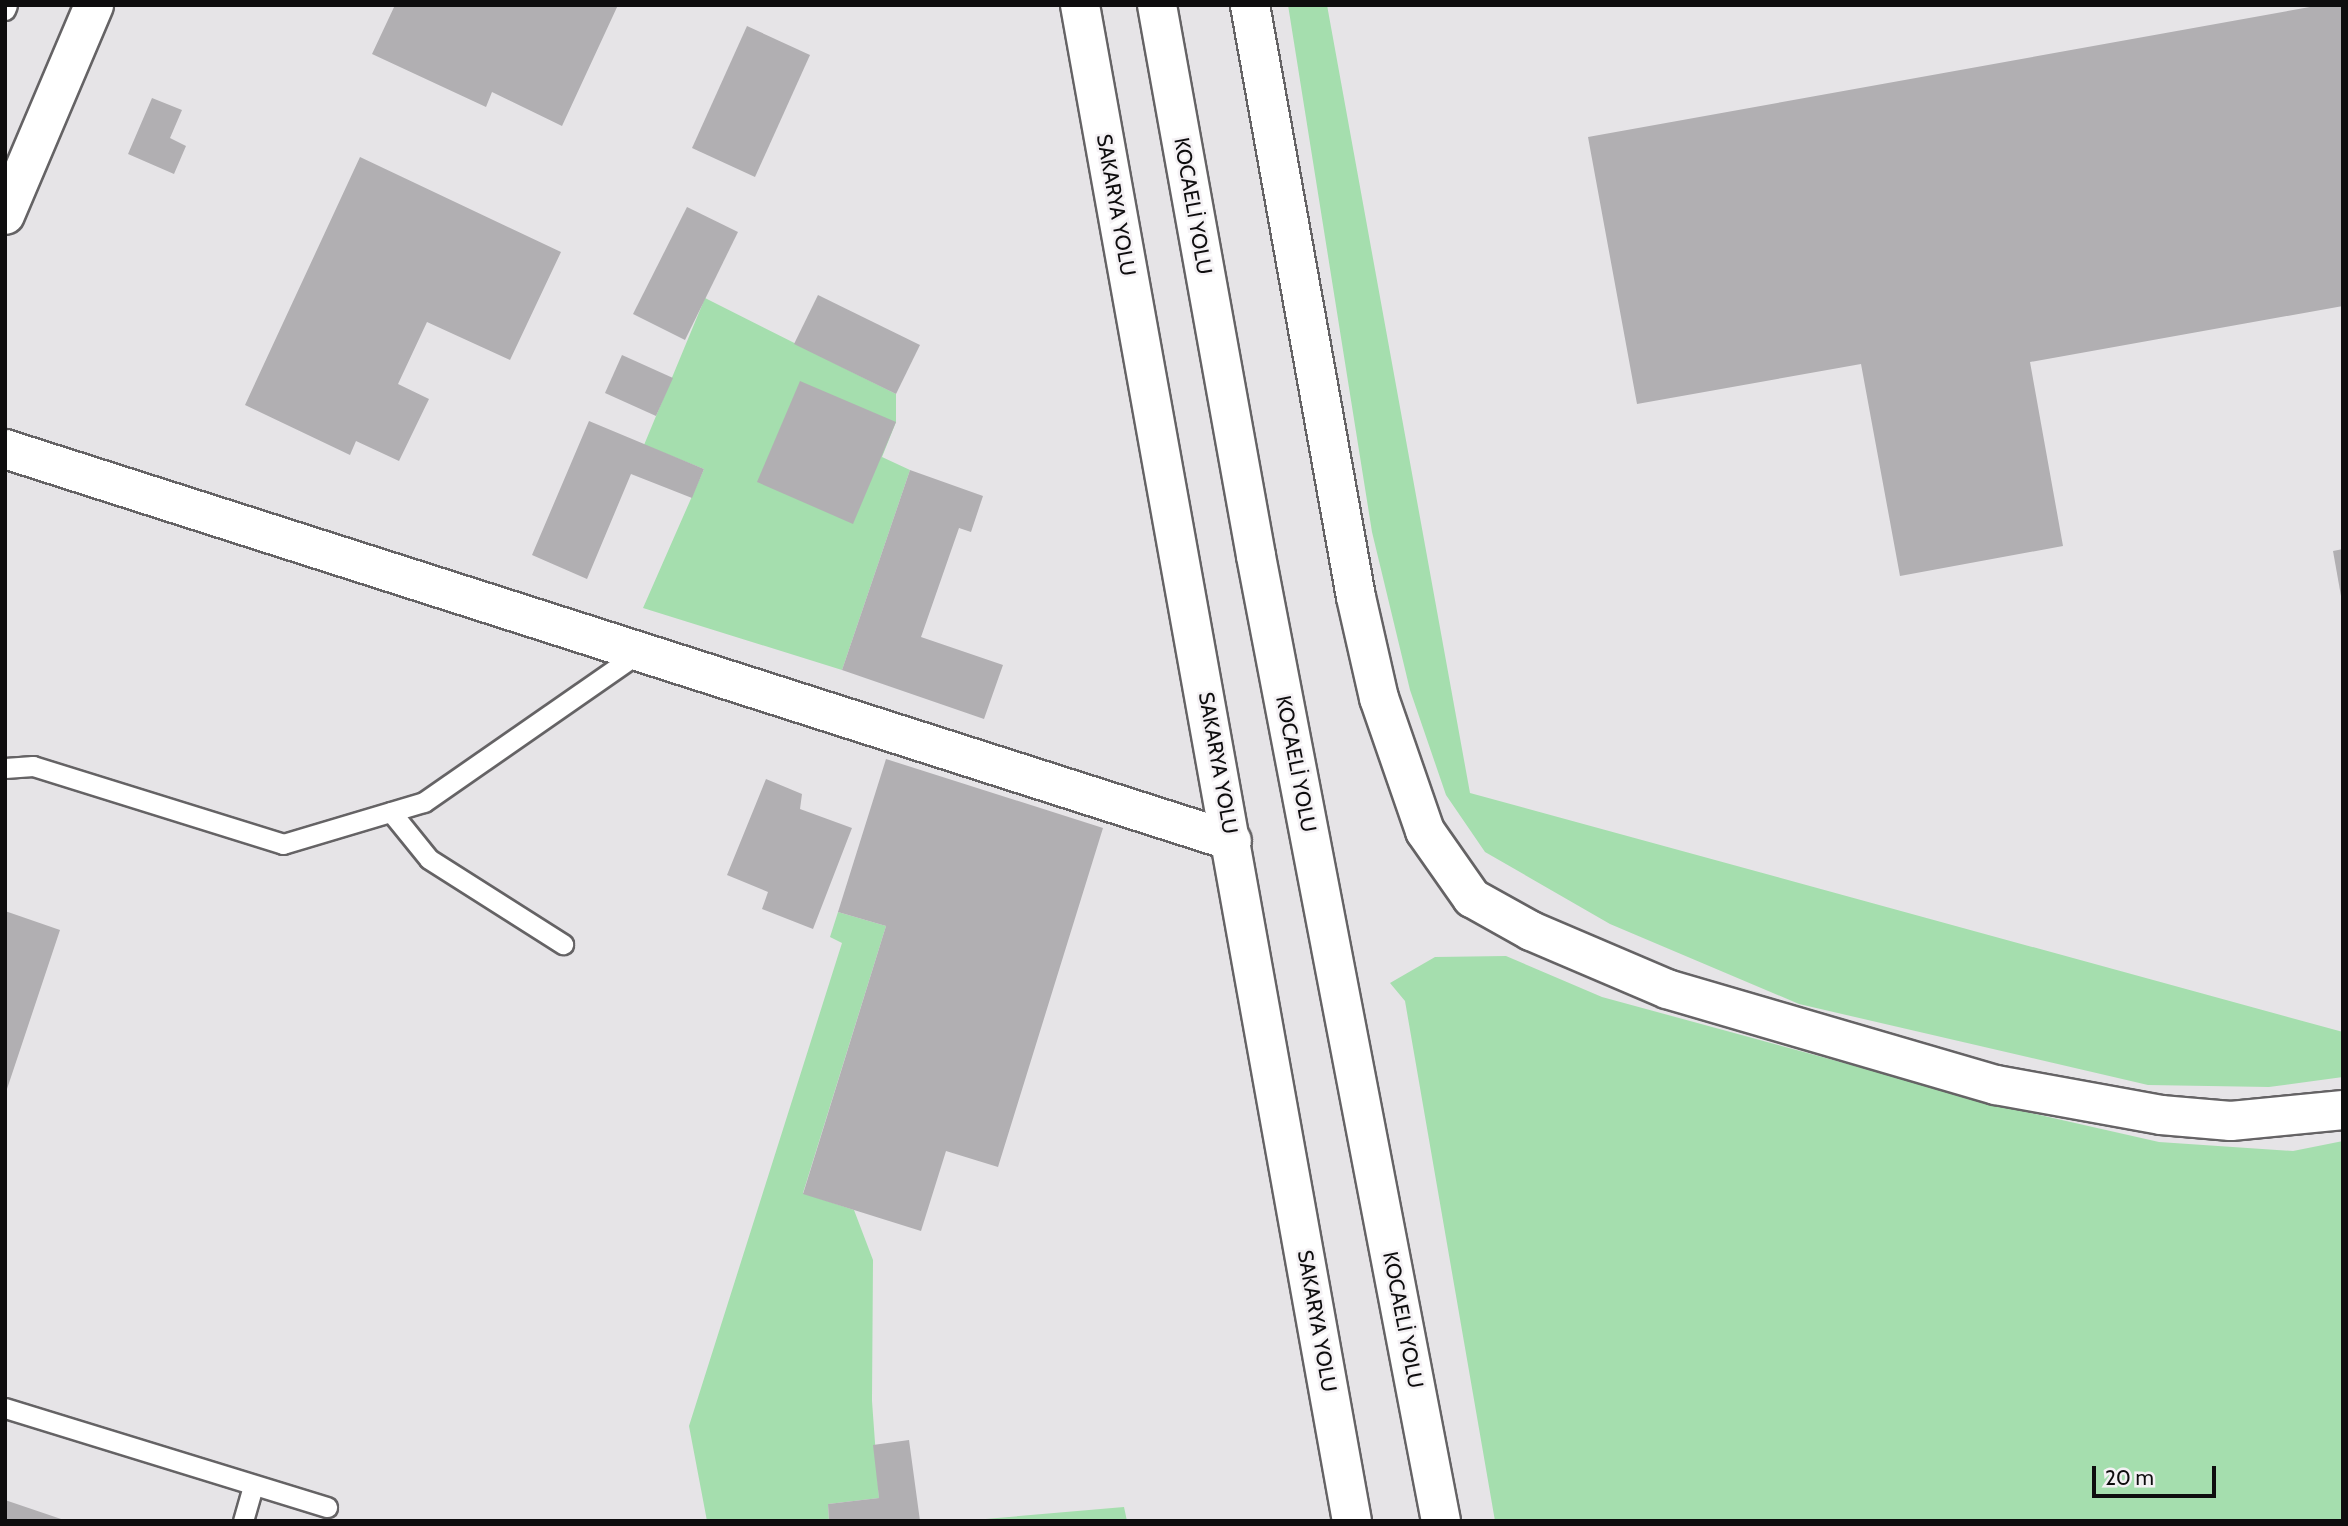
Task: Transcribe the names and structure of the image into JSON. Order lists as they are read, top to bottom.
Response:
{
  "streets": {
    "main road": ["SAKARYA YOLU", "KOCAELİ YOLU"]
  },
  "scale_bar": "20 m"
}
